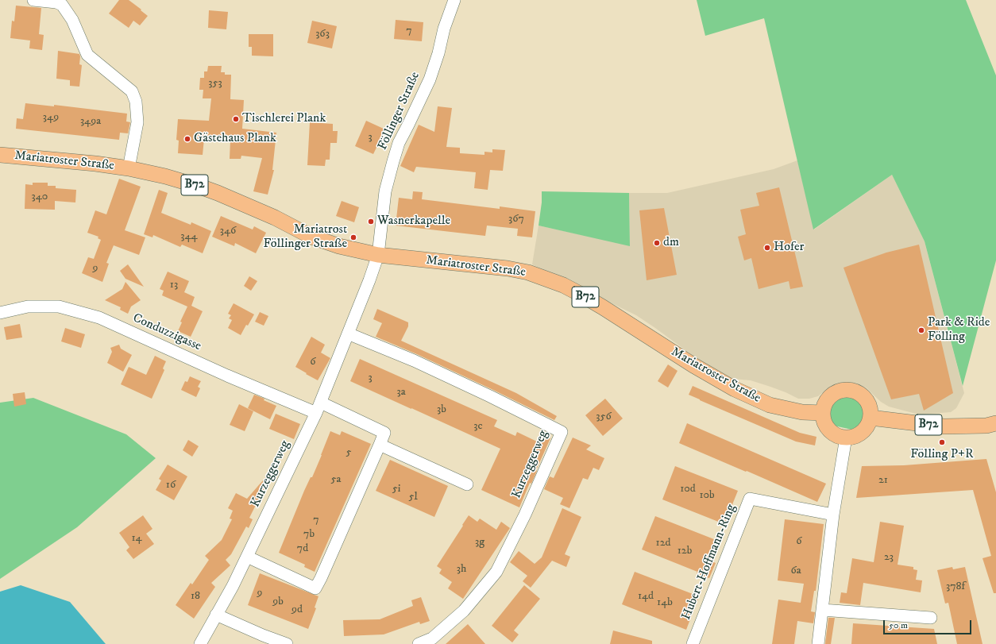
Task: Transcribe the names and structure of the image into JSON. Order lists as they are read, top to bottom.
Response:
{
  "streets": {
    "main road": ["Mariatroster Straße", "B72"],
    "street": [
      "Föllinger Straße",
      "Conduzzigasse",
      "Kurzeggerweg",
      "Hubert-Hoffmann-Ring"
    ]
  },
  "crossings": [
    ["Föllinger Straße", "Mariatroster Straße"],
    ["Föllinger Straße", "Kurzeggerweg"],
    ["Mariatroster Straße", "B72"],
    ["Mariatroster Straße", "Kurzeggerweg"],
    ["Conduzzigasse", "Kurzeggerweg"]
  ],
  "places": [
    "Tischlerei Plank",
    "Gästehaus Plank",
    "Wasnerkapelle",
    "Mariatrost Föllinger Straße",
    "dm",
    "Hofer",
    "Park & Ride Fölling",
    "Fölling P+R"
  ],
  "house_numbers": [
    "7",
    "363",
    "353",
    "349",
    "349a",
    "3",
    "340",
    "367",
    "346",
    "344",
    "9",
    "13",
    "6",
    "3",
    "3a",
    "3b",
    "356",
    "3c",
    "5",
    "5a",
    "21",
    "16",
    "5i",
    "10d",
    "10b",
    "5l",
    "7",
    "7b",
    "14",
    "6",
    "3g",
    "12d",
    "7d",
    "12b",
    "23",
    "3h",
    "6a",
    "378f",
    "9",
    "18",
    "14d",
    "9b",
    "14b",
    "9d"
  ],
  "scale_bar": "50 m"
}
